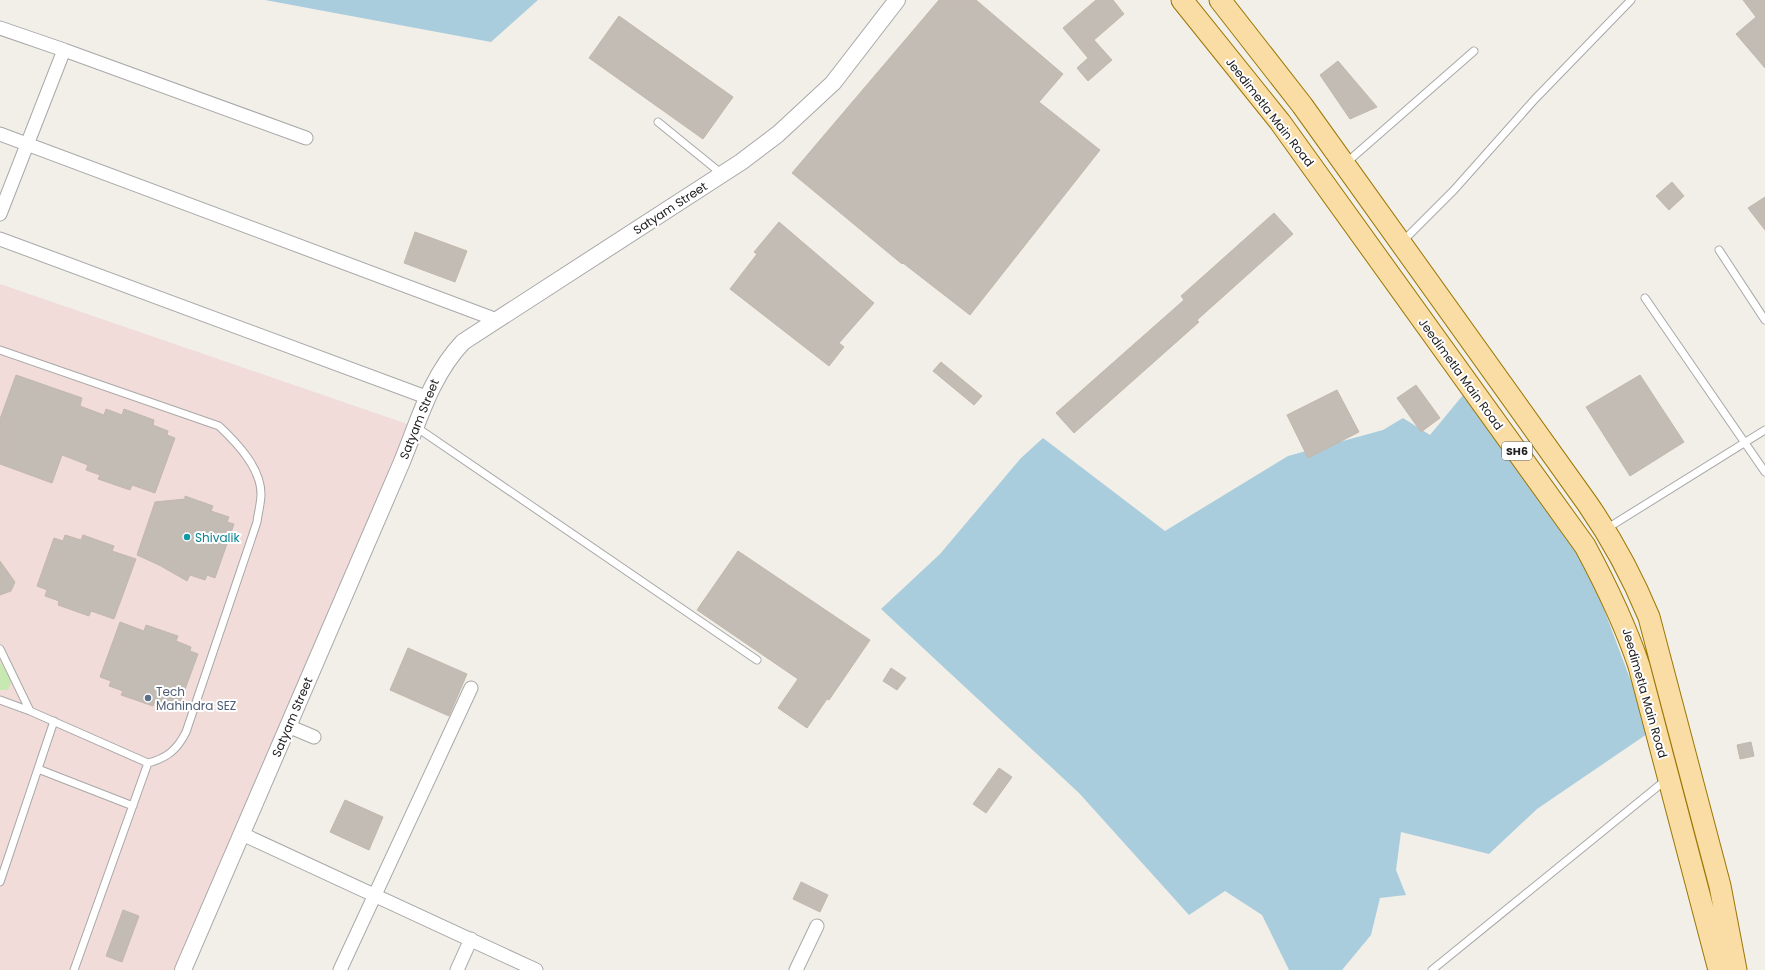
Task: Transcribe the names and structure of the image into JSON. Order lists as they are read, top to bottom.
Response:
{
  "streets": {
    "main road": ["Jeedimetla Main Road", "SH6"],
    "street": ["Satyam Street"]
  },
  "places": ["Shivalik", "Tech Mahindra SEZ"]
}
